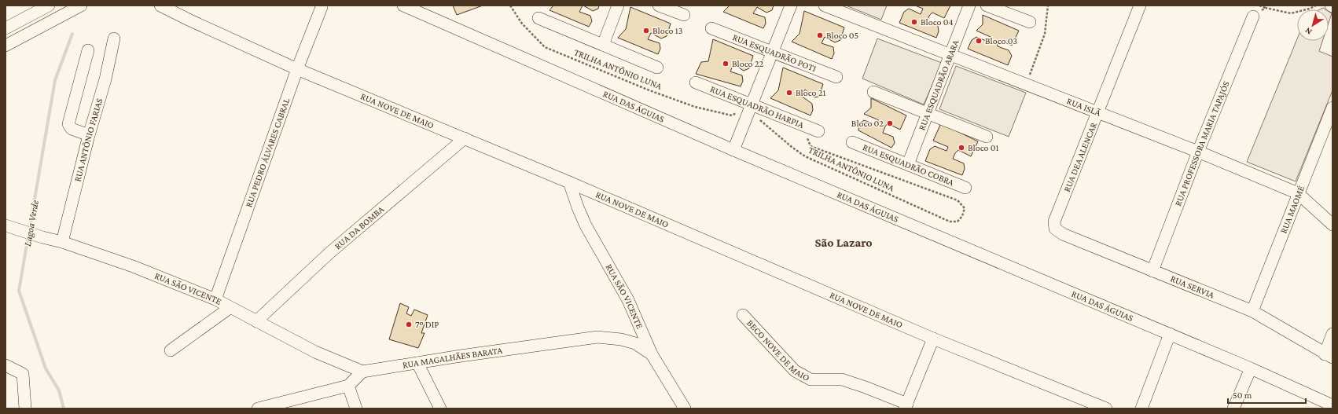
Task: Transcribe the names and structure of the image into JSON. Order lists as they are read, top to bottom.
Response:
{
  "streets": {
    "street": [
      "RUA ESQUADRÃO POTI",
      "RUA ESQUADRÃO ARARA",
      "RUA DAS ÁGUIAS",
      "RUA ESQUADRÃO HARPIA",
      "RUA ISLÃ",
      "RUA NOVE DE MAIO",
      "RUA ANTÔNIO FARIAS",
      "RUA PROFESSORA MARIA TAPAJÓS",
      "RUA PEDRO ÁLVARES CABRAL",
      "RUA DEA ALENCAR",
      "RUA ESQUADRÃO COBRA",
      "RUA MAOMÉ",
      "RUA DA BOMBA",
      "RUA SERVIA",
      "RUA SÃO VICENTE",
      "BECO NOVE DE MAIO",
      "RUA MAGALHÃES BARATA"
    ],
    "path": ["TRILHA ANTÔNIO LUNA"]
  },
  "crossings": [
    ["TRILHA ANTÔNIO LUNA", "RUA ESQUADRÃO HARPIA"],
    ["RUA ESQUADRÃO ARARA", "RUA ISLÃ"],
    ["RUA ESQUADRÃO ARARA", "RUA ESQUADRÃO COBRA"],
    ["RUA ISLÃ", "RUA PROFESSORA MARIA TAPAJÓS"],
    ["RUA ISLÃ", "RUA DEA ALENCAR"],
    ["RUA ISLÃ", "RUA MAOMÉ"],
    ["RUA NOVE DE MAIO", "RUA PEDRO ÁLVARES CABRAL"],
    ["RUA NOVE DE MAIO", "RUA DA BOMBA"],
    ["RUA NOVE DE MAIO", "RUA SÃO VICENTE"],
    ["RUA ANTÔNIO FARIAS", "RUA SÃO VICENTE"],
    ["RUA PROFESSORA MARIA TAPAJÓS", "RUA SERVIA"],
    ["RUA PEDRO ÁLVARES CABRAL", "RUA SÃO VICENTE"],
    ["RUA DEA ALENCAR", "RUA SERVIA"],
    ["RUA MAOMÉ", "RUA SERVIA"],
    ["RUA DA BOMBA", "RUA SÃO VICENTE"],
    ["RUA SÃO VICENTE", "RUA MAGALHÃES BARATA"]
  ],
  "districts": ["São Lazaro"],
  "water": ["Lagoa Verde"],
  "places": [
    "Bloco 04",
    "Bloco 13",
    "Bloco 05",
    "Bloco 03",
    "Bloco 22",
    "Bloco 21",
    "Bloco 02",
    "Bloco 01",
    "7º DIP"
  ],
  "scale_bar": "50 m",
  "north": "bottom left"
}
